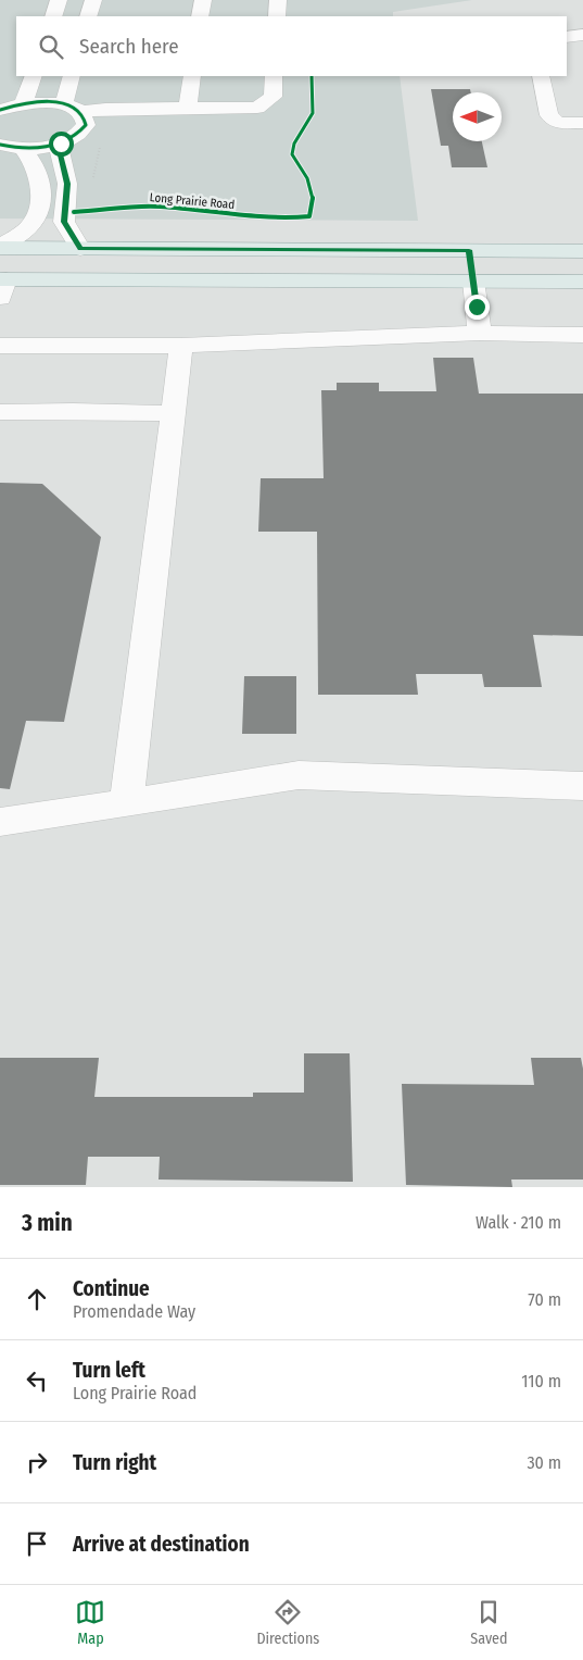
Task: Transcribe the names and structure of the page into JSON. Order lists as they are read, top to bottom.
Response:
{
  "streets": {
    "cycle path": ["Long Prairie Road"]
  },
  "north": "left",
  "page": {
    "search": "Search here",
    "heading": ["3 min", "Walk · 210 m"],
    "list": [
      ["Continue", "Promendade Way", "70 m"],
      ["Turn left", "Long Prairie Road", "110 m"],
      ["Turn right", "30 m"],
      "Arrive at destination"
    ],
    "nav": ["Map", "Directions", "Saved"]
  }
}
